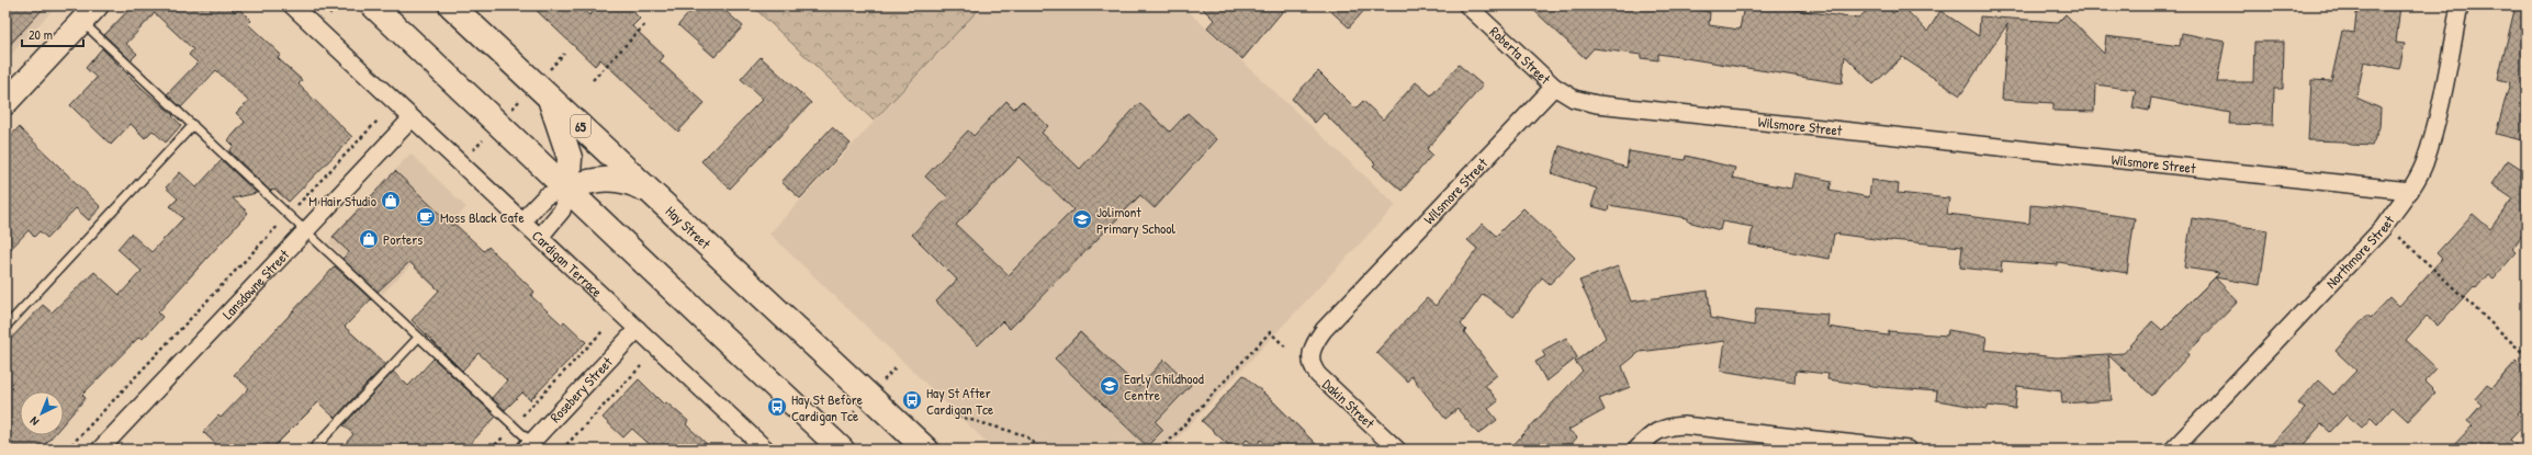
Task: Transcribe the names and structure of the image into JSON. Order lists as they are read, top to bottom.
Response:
{
  "streets": {
    "main road": ["65", "Hay Street"],
    "street": [
      "Roberta Street",
      "Wilsmore Street",
      "Northmore Street",
      "Cardigan Terrace",
      "Lansdowne Street",
      "Rosebery Street",
      "Dakin Street"
    ]
  },
  "crossings": [
    ["Roberta Street", "Wilsmore Street"],
    ["Wilsmore Street", "Northmore Street"],
    ["Wilsmore Street", "Dakin Street"],
    ["Cardigan Terrace", "Lansdowne Street"],
    ["Cardigan Terrace", "Rosebery Street"]
  ],
  "places": {
    "shop": ["M Hair Studio", "Porters"],
    "cafe": ["Moss Black Cafe"],
    "school or university": ["Jolimont Primary School", "Early Childhood Centre"],
    "bus stop": ["Hay St After Cardigan Tce", "Hay St Before Cardigan Tce"]
  },
  "scale_bar": "20 m",
  "north": "bottom left"
}
